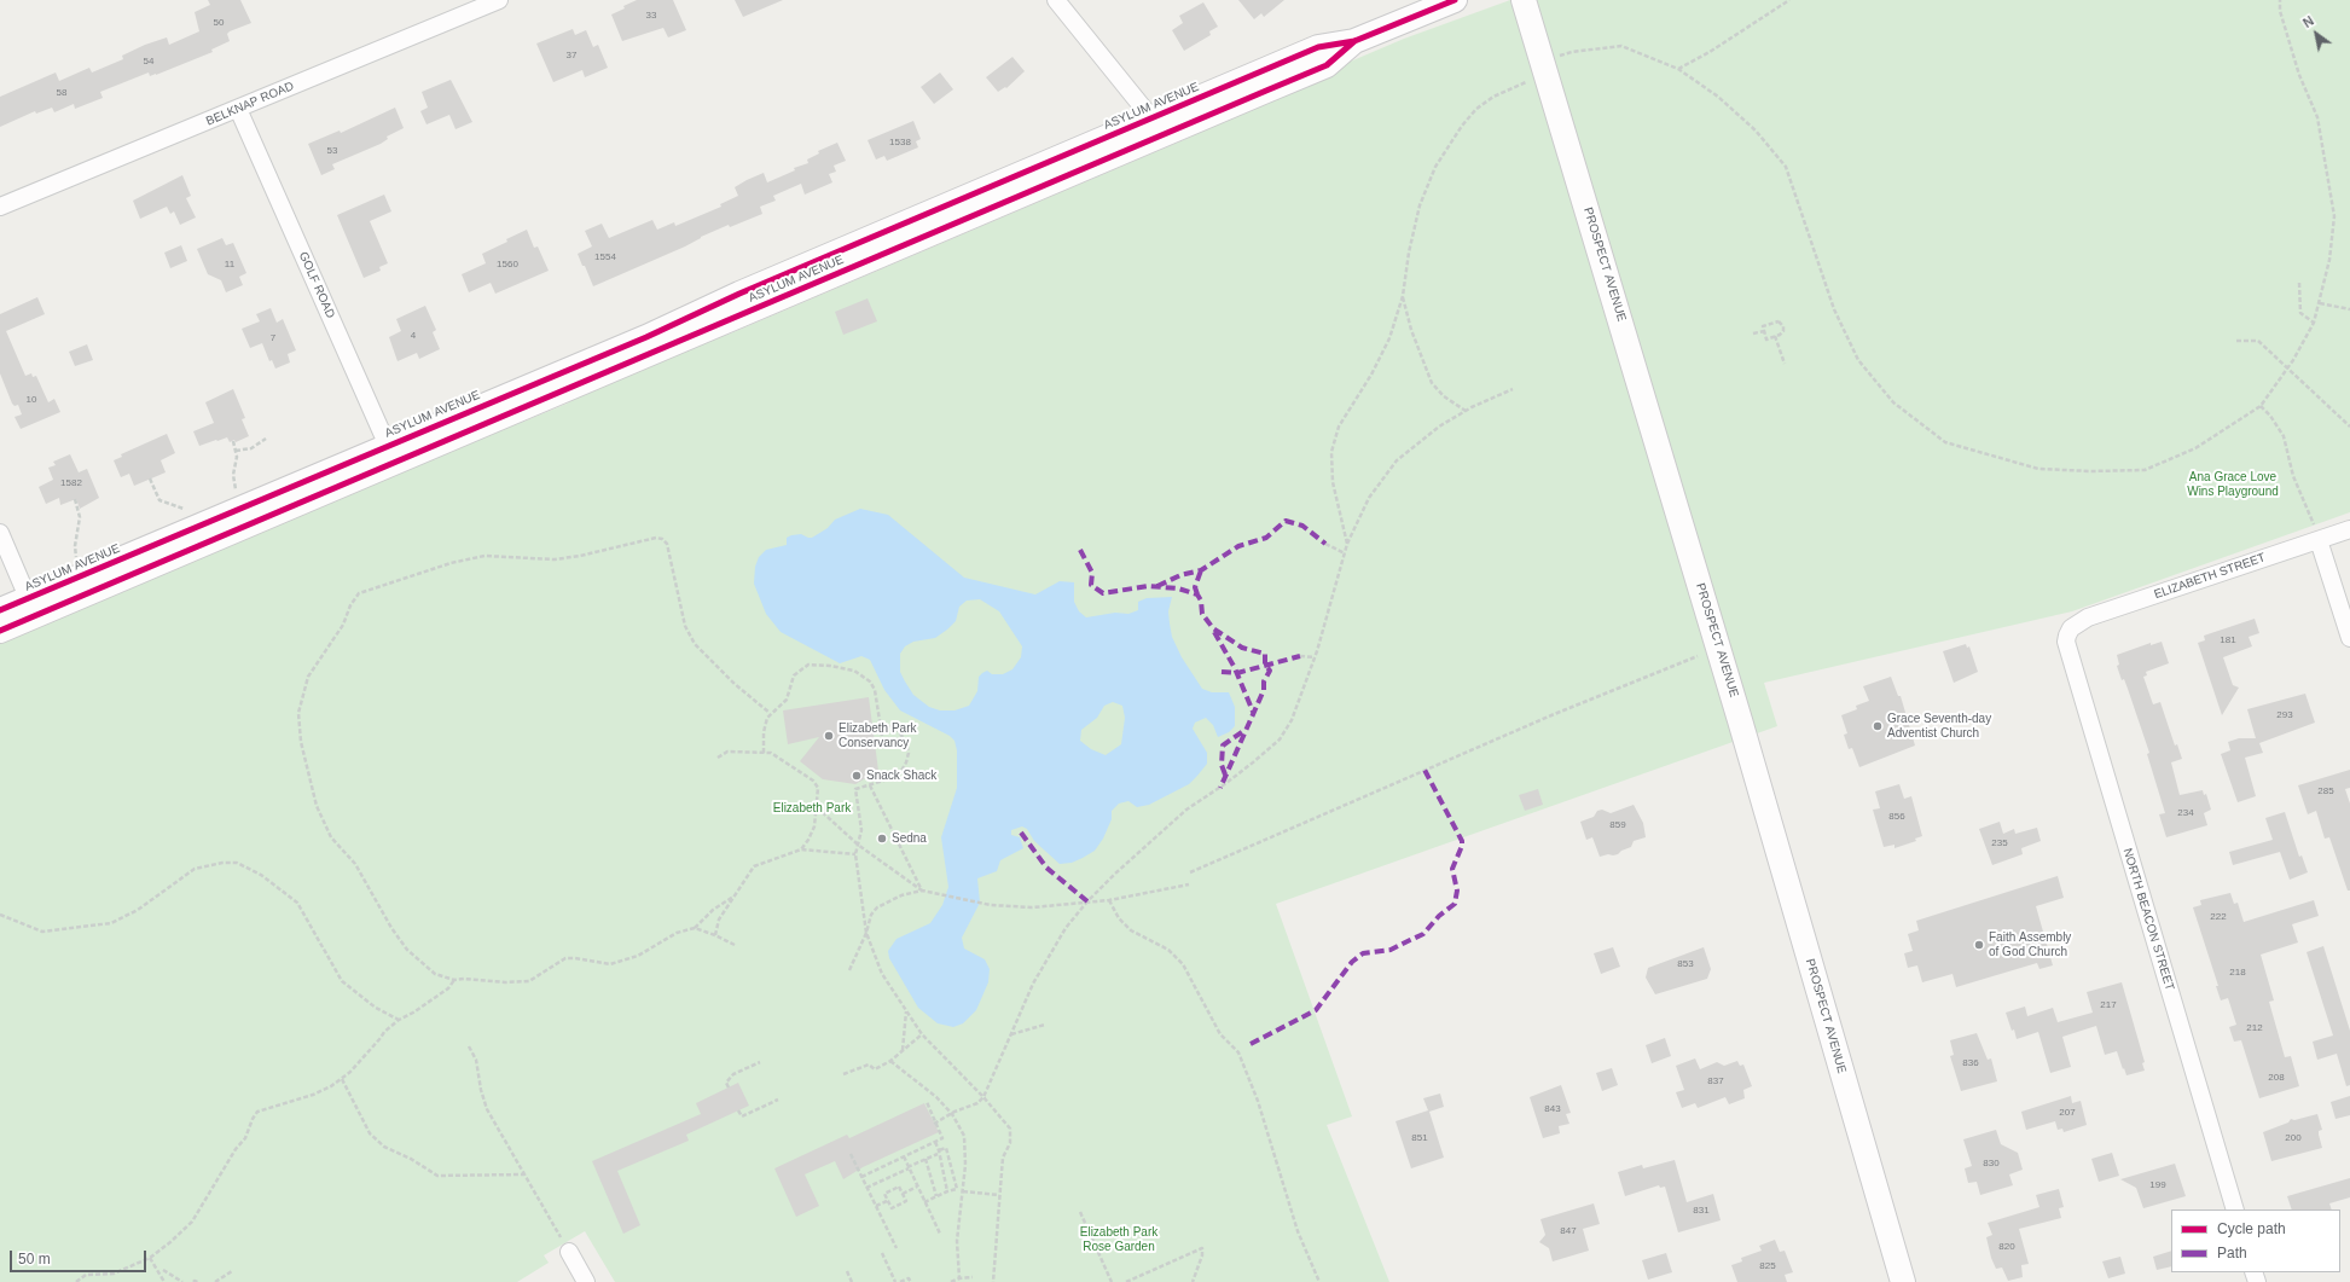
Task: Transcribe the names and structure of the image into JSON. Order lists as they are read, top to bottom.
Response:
{
  "streets": {
    "main road": ["ASYLUM AVENUE", "PROSPECT AVENUE"],
    "street": [
      "BELKNAP ROAD",
      "GOLF ROAD",
      "ELIZABETH STREET",
      "NORTH BEACON STREET"
    ]
  },
  "crossings": [
    ["BELKNAP ROAD", "GOLF ROAD"],
    ["ASYLUM AVENUE", "GOLF ROAD"],
    ["ELIZABETH STREET", "NORTH BEACON STREET"]
  ],
  "parks": ["Ana Grace Love Wins Playground", "Elizabeth Park", "Elizabeth Park Rose Garden"],
  "places": [
    "Grace Seventh-day Adventist Church",
    "Elizabeth Park Conservancy",
    "Snack Shack",
    "Sedna",
    "Faith Assembly of God Church"
  ],
  "house_numbers": [
    "33",
    "50",
    "37",
    "54",
    "58",
    "1538",
    "53",
    "1554",
    "11",
    "1560",
    "4",
    "7",
    "10",
    "1582",
    "181",
    "293",
    "285",
    "234",
    "856",
    "859",
    "235",
    "222",
    "853",
    "218",
    "217",
    "212",
    "836",
    "208",
    "837",
    "843",
    "207",
    "851",
    "200",
    "830",
    "199",
    "831",
    "847",
    "820",
    "825"
  ],
  "legend": ["Cycle path", "Path"],
  "scale_bar": "50 m",
  "north": "top left"
}
